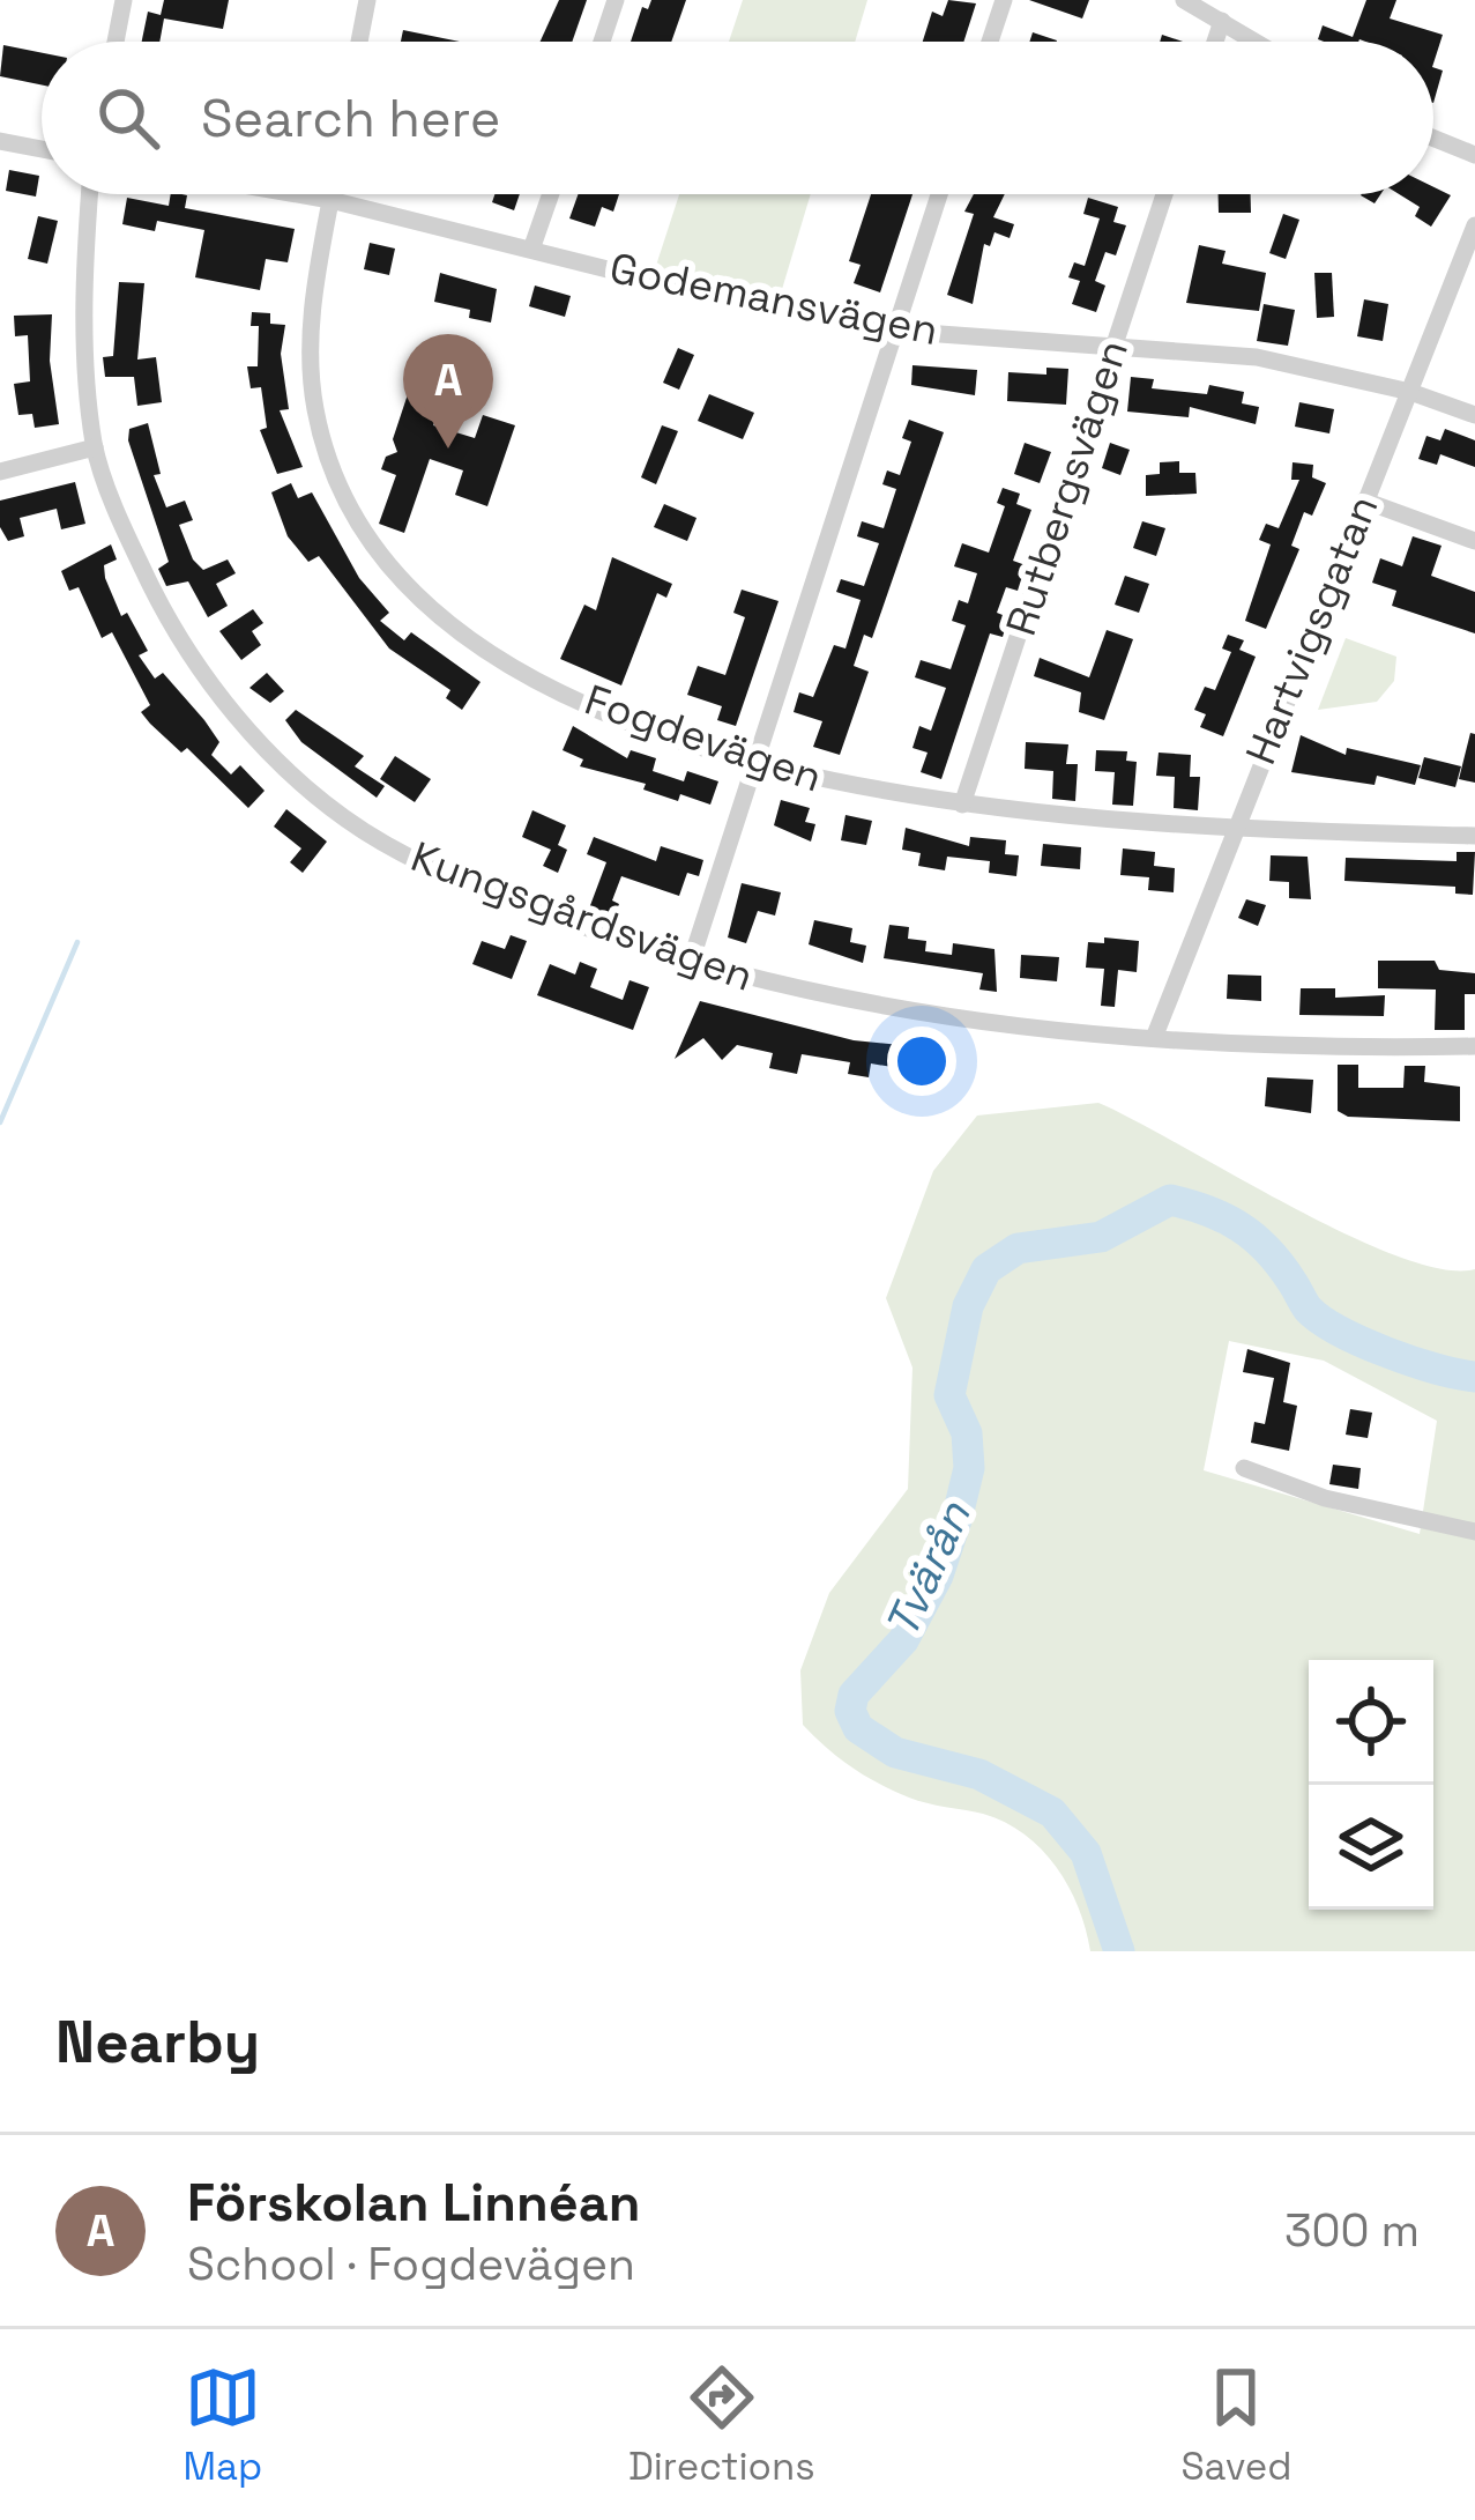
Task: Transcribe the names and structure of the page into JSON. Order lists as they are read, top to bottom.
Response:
{
  "streets": {
    "street": [
      "Godemansvägen",
      "Rutbergsvägen",
      "Hartvigsgatan",
      "Fogdevägen",
      "Kungsgårdsvägen"
    ]
  },
  "crossings": [
    ["Godemansvägen", "Rutbergsvägen"],
    ["Godemansvägen", "Hartvigsgatan"],
    ["Godemansvägen", "Fogdevägen"],
    ["Rutbergsvägen", "Fogdevägen"],
    ["Hartvigsgatan", "Fogdevägen"],
    ["Hartvigsgatan", "Kungsgårdsvägen"]
  ],
  "water": ["Tvärån"],
  "page": {
    "search": "Search here",
    "pins": "A",
    "heading": "Nearby",
    "list": [
      {
        "mark": "A",
        "name": "Förskolan Linnéan",
        "note": "School · Fogdevägen",
        "value": "300 m"
      }
    ],
    "nav": ["Map", "Directions", "Saved"]
  }
}
